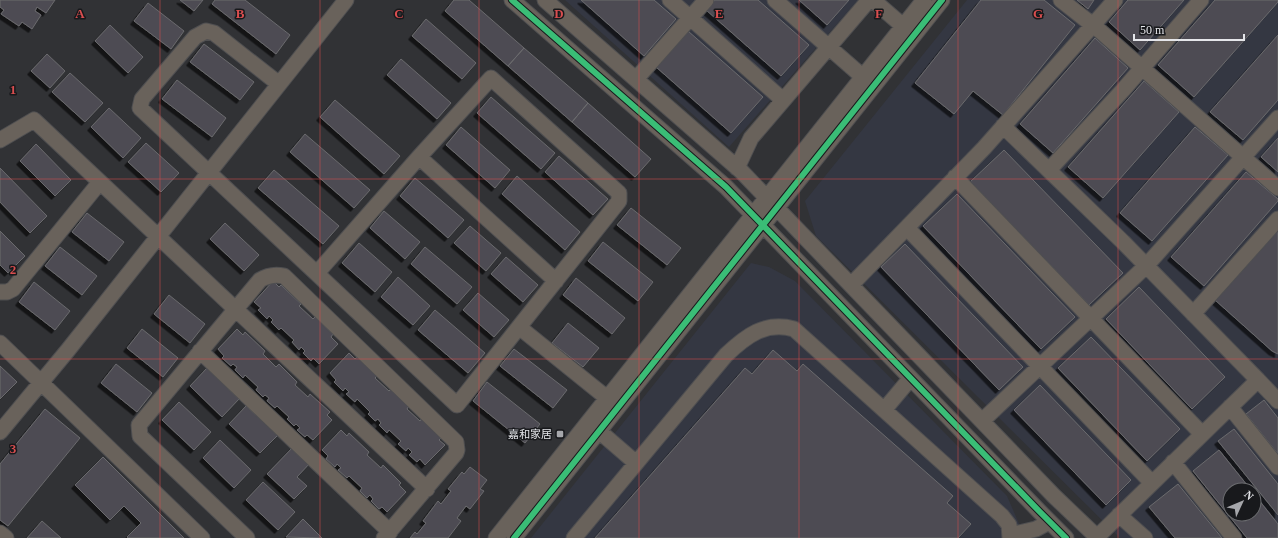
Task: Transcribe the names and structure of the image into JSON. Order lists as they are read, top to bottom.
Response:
{
  "places": {
    "transit": ["嘉和家居"]
  },
  "scale_bar": "50 m",
  "north": "top right",
  "grid": {
    "columns": [
      "A",
      "B",
      "C",
      "D",
      "E",
      "F",
      "G"
    ],
    "rows": ["1", "2", "3"]
  }
}
